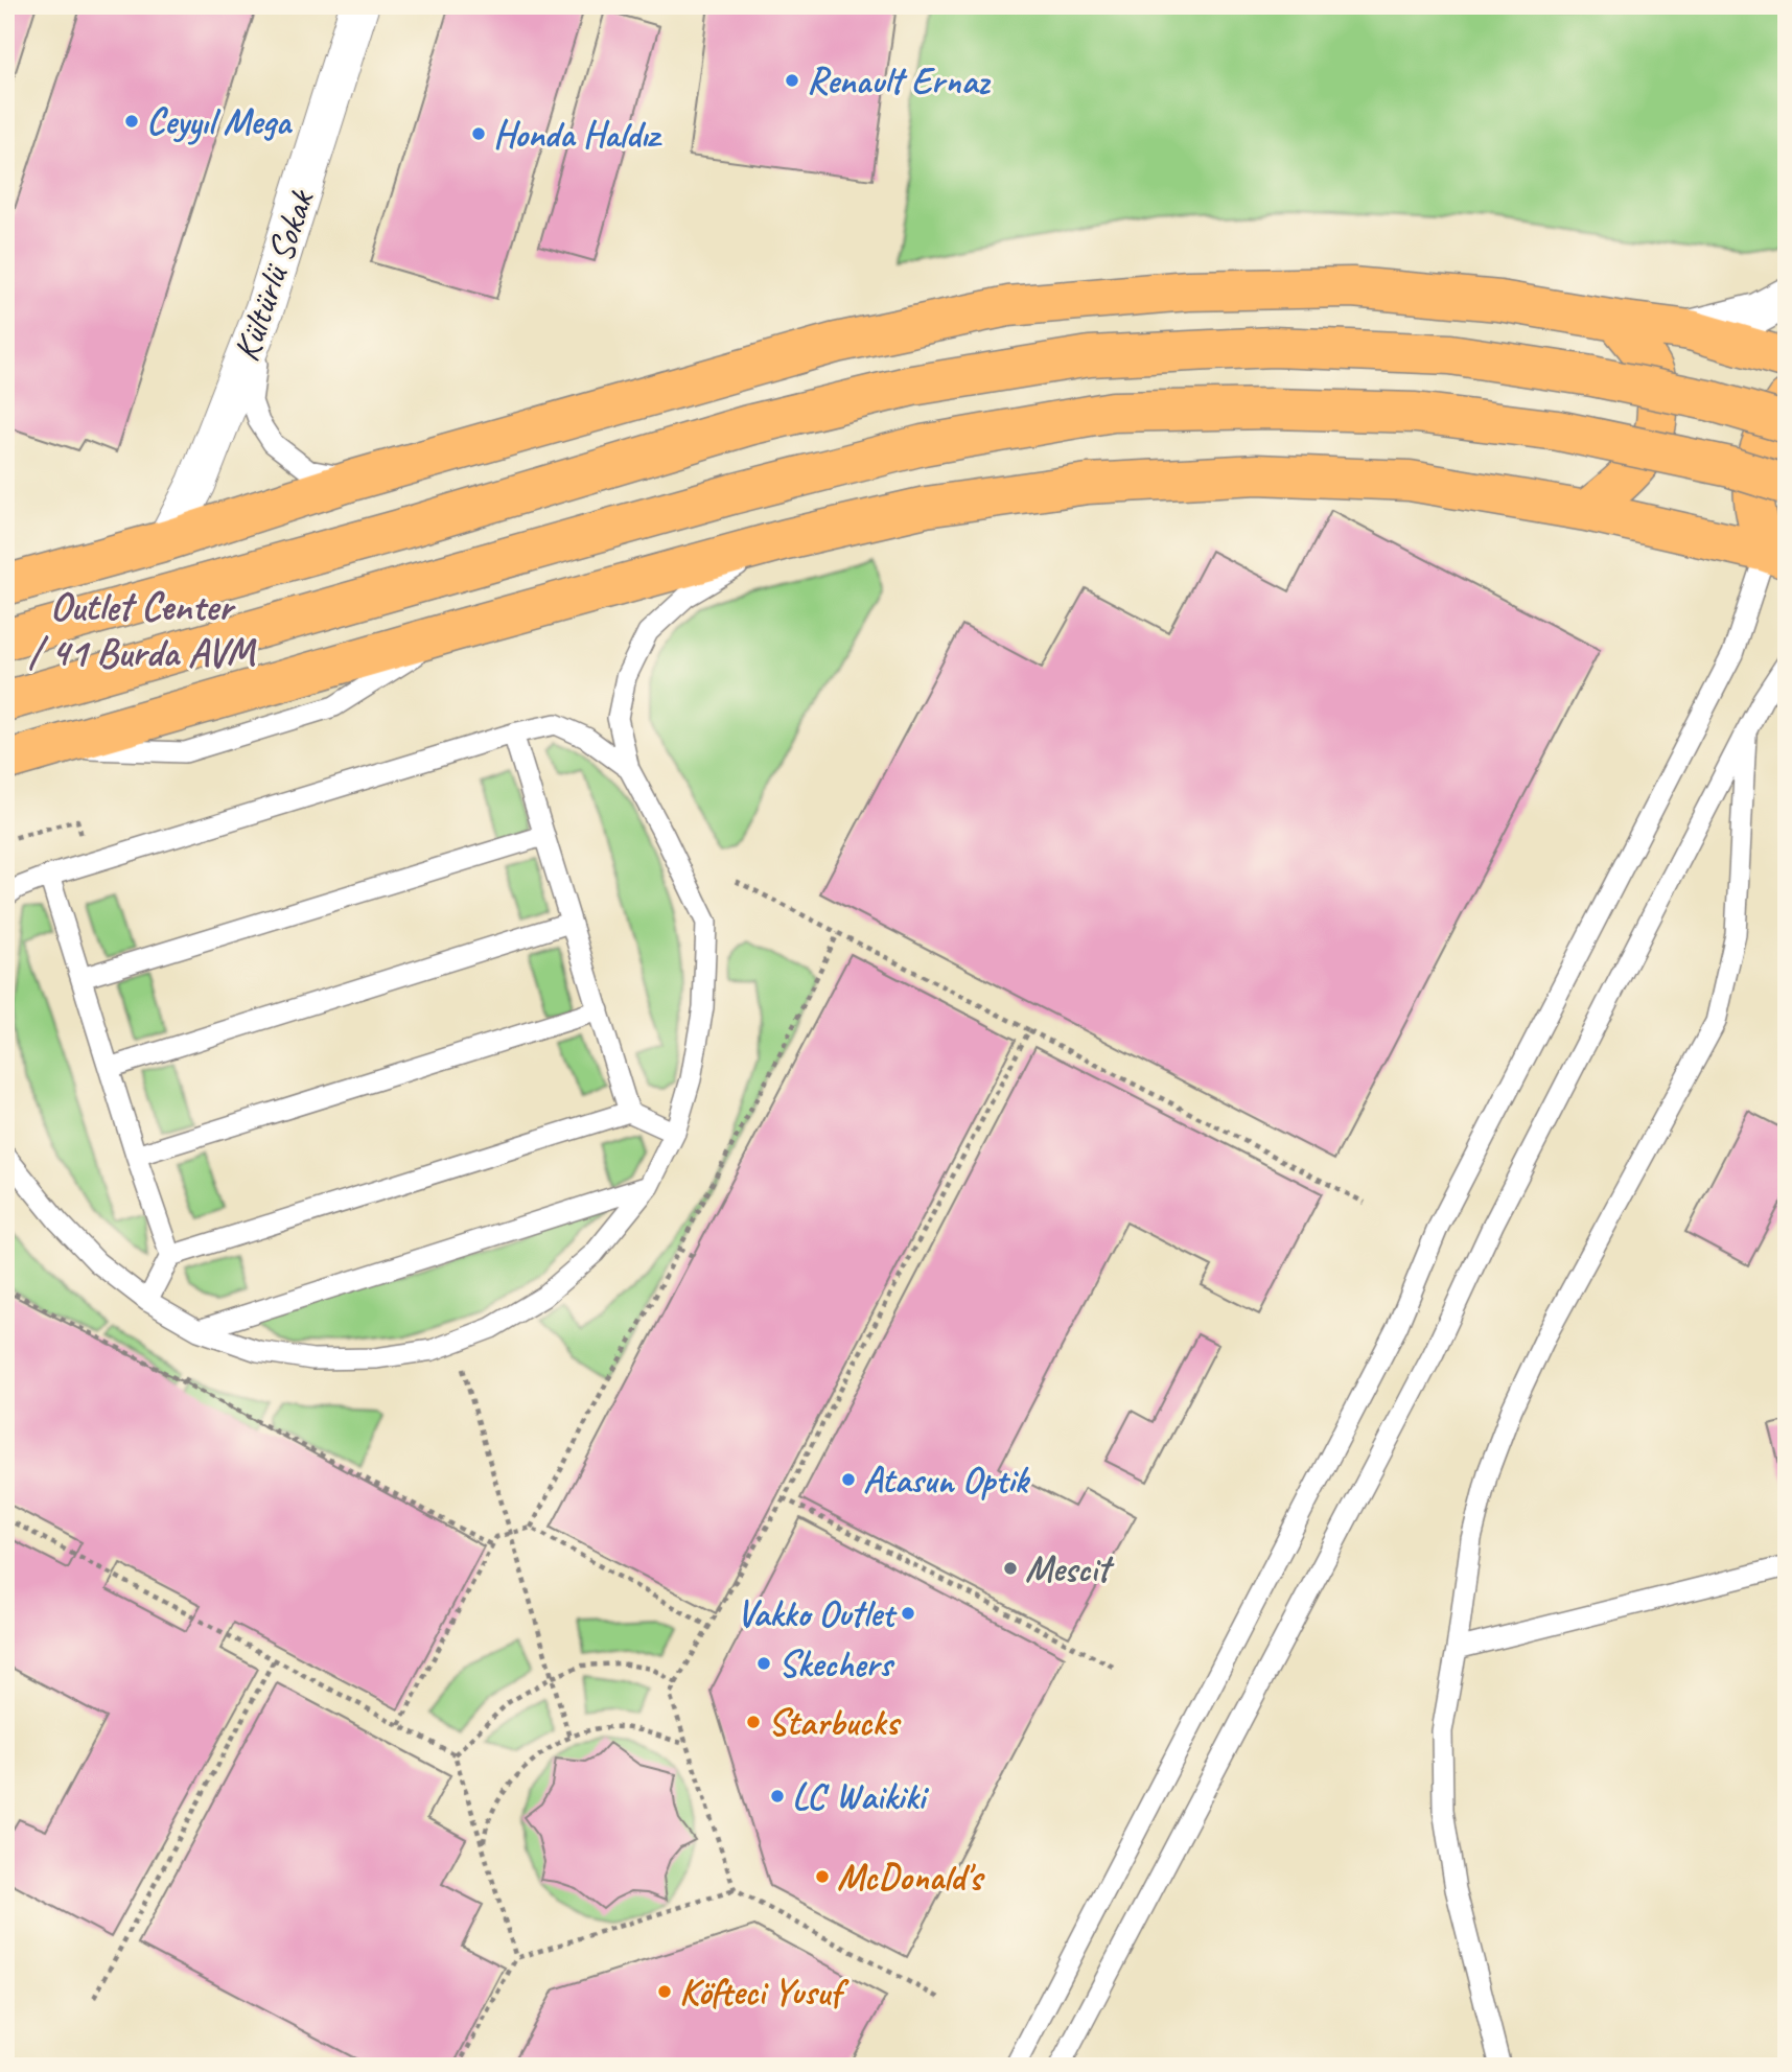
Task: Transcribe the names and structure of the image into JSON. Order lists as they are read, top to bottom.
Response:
{
  "streets": {
    "street": ["Kültürlü Sokak"]
  },
  "districts": ["Outlet Center / 41 Burda AVM"],
  "places": [
    "Renault Ernaz",
    "Ceyyıl Mega",
    "Honda Haldız",
    "Atasun Optik",
    "Mescit",
    "Vakko Outlet",
    "Skechers",
    "Starbucks",
    "LC Waikiki",
    "McDonald's",
    "Köfteci Yusuf"
  ]
}
